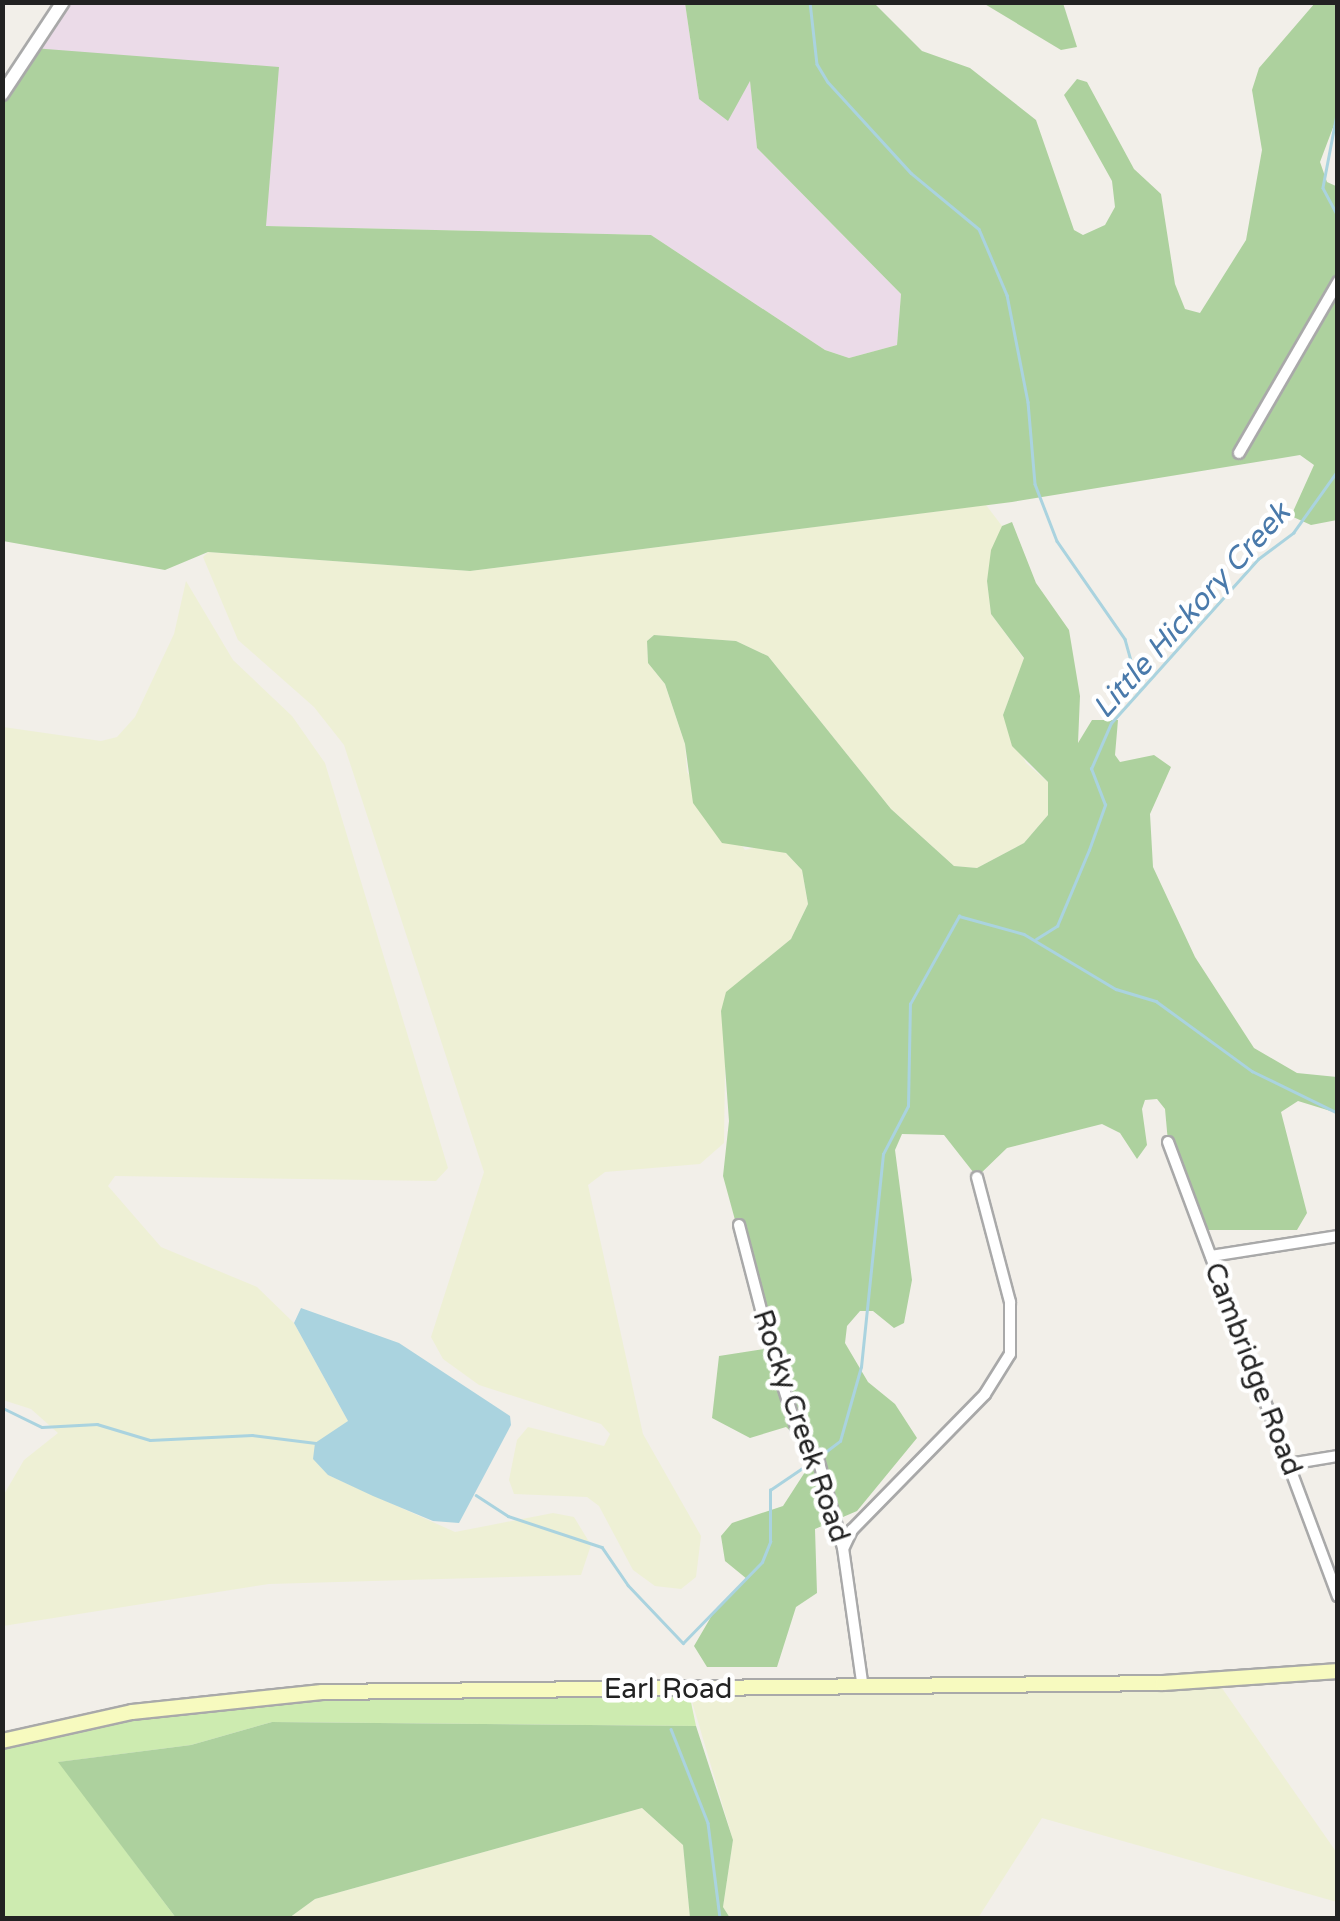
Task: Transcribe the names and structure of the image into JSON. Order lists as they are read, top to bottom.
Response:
{
  "streets": {
    "main road": ["Earl Road"],
    "street": ["Cambridge Road", "Rocky Creek Road"]
  },
  "crossings": [
    ["Rocky Creek Road", "Earl Road"]
  ],
  "water": ["Little Hickory Creek"]
}
